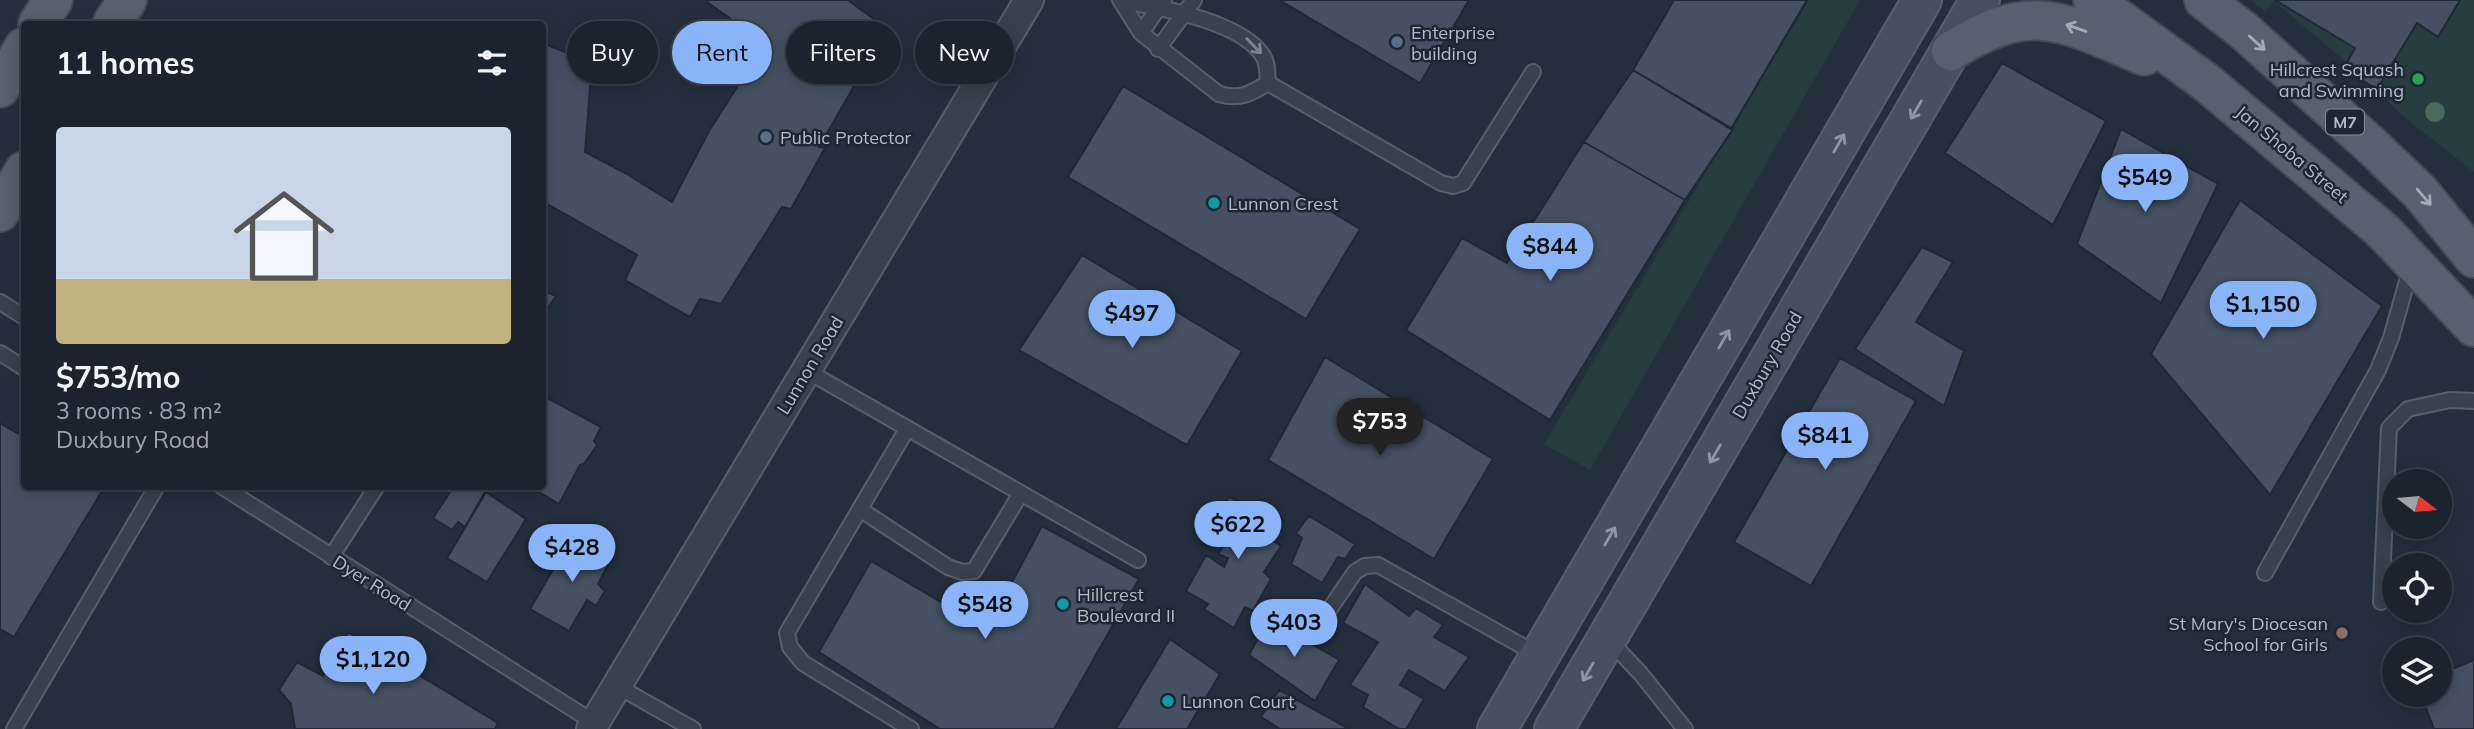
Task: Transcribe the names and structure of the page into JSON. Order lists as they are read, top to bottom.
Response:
{
  "streets": {
    "main road": ["M7", "Jan Shoba Street", "Duxbury Road"],
    "street": ["Lunnon Road"],
    "lane": ["Dyer Road"]
  },
  "crossings": [
    ["Lunnon Road", "Dyer Road"]
  ],
  "places": [
    "Enterprise building",
    "Hillcrest Squash and Swimming",
    "Public Protector",
    "Lunnon Crest",
    "Hillcrest Boulevard II",
    "St Mary's Diocesan School for Girls",
    "Lunnon Court"
  ],
  "north": "right",
  "page": {
    "chip": [
      "Buy",
      "Rent",
      "Filters",
      "New"
    ],
    "heading": "11 homes",
    "list": [
      {
        "name": "$753/mo",
        "note": "3 rooms · 83 m² · Duxbury Road"
      }
    ],
    "price": [
      "$549",
      "$844",
      "$1,150",
      "$497",
      "$753",
      "$841",
      "$622",
      "$428",
      "$548",
      "$403",
      "$1,120"
    ]
  }
}
